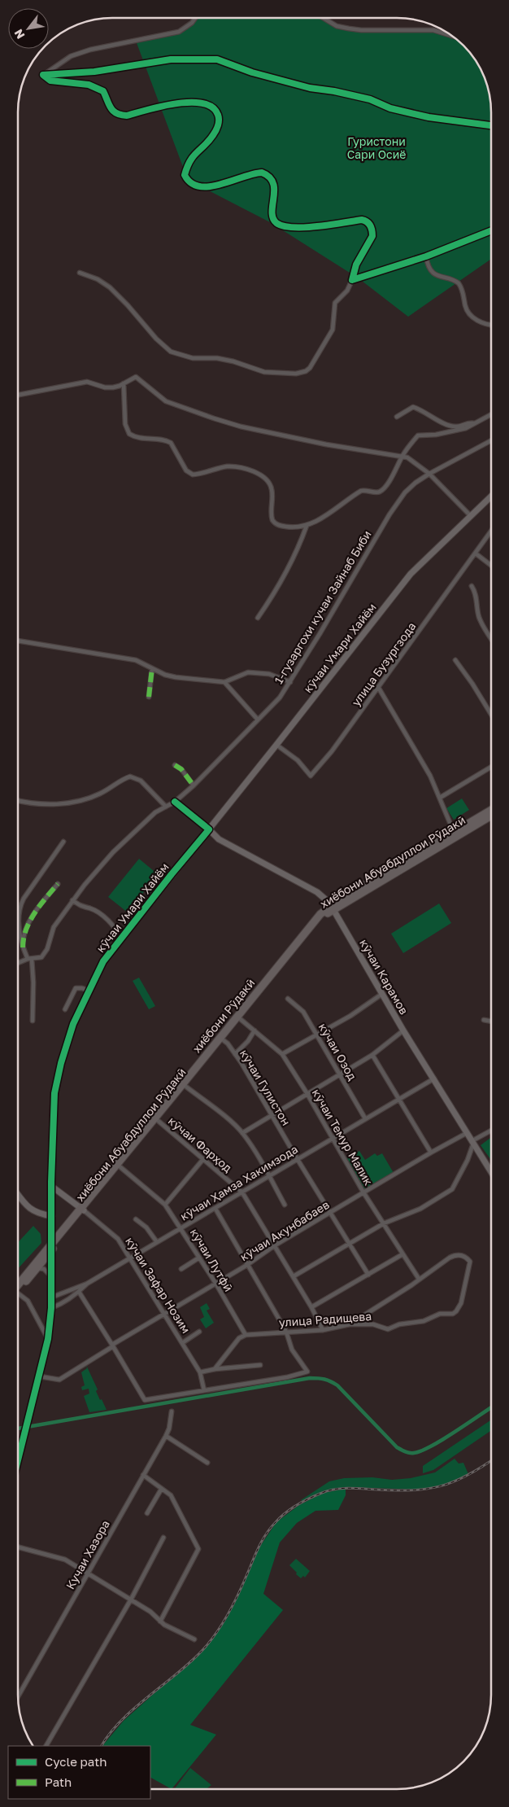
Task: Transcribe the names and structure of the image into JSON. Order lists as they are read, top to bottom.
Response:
{
  "streets": {
    "highway": ["хиёбони Абуабдуллои Рӯдакӣ"],
    "main road": ["кӯчаи Умари Хайём", "кӯчаи Карамов", "кӯчаи Зафар Нозим"],
    "street": [
      "1-гузаргохи кучаи Зайнаб Биби",
      "улица Бузургзода",
      "кӯчаи Озод",
      "кӯчаи Гулистон",
      "кӯчаи Темур Малик",
      "кӯчаи Фарҳод",
      "кӯчаи Ҳамза Хакимзода",
      "кӯчаи Акунбабаев",
      "кӯчаи Лутфӣ",
      "улица Радищева",
      "Кучаи Хазора"
    ]
  },
  "crossings": [
    ["кӯчаи Умари Хайём", "улица Бузургзода"],
    ["кӯчаи Умари Хайём", "кӯчаи Карамов"],
    ["кӯчаи Умари Хайём", "кӯчаи Зафар Нозим"],
    ["хиёбони Абуабдуллои Рӯдакӣ", "кӯчаи Карамов"],
    ["хиёбони Абуабдуллои Рӯдакӣ", "кӯчаи Гулистон"],
    ["хиёбони Абуабдуллои Рӯдакӣ", "кӯчаи Темур Малик"],
    ["хиёбони Абуабдуллои Рӯдакӣ", "кӯчаи Фарҳод"],
    ["хиёбони Абуабдуллои Рӯдакӣ", "кӯчаи Лутфӣ"],
    ["хиёбони Абуабдуллои Рӯдакӣ", "кӯчаи Зафар Нозим"],
    ["кӯчаи Карамов", "кӯчаи Ҳамза Хакимзода"],
    ["кӯчаи Карамов", "кӯчаи Акунбабаев"],
    ["кӯчаи Озод", "кӯчаи Ҳамза Хакимзода"],
    ["кӯчаи Гулистон", "кӯчаи Ҳамза Хакимзода"],
    ["кӯчаи Гулистон", "кӯчаи Акунбабаев"],
    ["кӯчаи Темур Малик", "кӯчаи Ҳамза Хакимзода"],
    ["кӯчаи Темур Малик", "кӯчаи Акунбабаев"],
    ["кӯчаи Темур Малик", "улица Радищева"],
    ["кӯчаи Фарҳод", "кӯчаи Ҳамза Хакимзода"],
    ["кӯчаи Фарҳод", "кӯчаи Акунбабаев"],
    ["кӯчаи Фарҳод", "улица Радищева"],
    ["кӯчаи Ҳамза Хакимзода", "кӯчаи Лутфӣ"],
    ["кӯчаи Ҳамза Хакимзода", "кӯчаи Зафар Нозим"],
    ["кӯчаи Акунбабаев", "кӯчаи Лутфӣ"],
    ["кӯчаи Акунбабаев", "кӯчаи Зафар Нозим"],
    ["кӯчаи Лутфӣ", "улица Радищева"]
  ],
  "parks": ["Гуристони Сари Осиё"],
  "legend": ["Cycle path", "Path"],
  "north": "bottom left"
}
